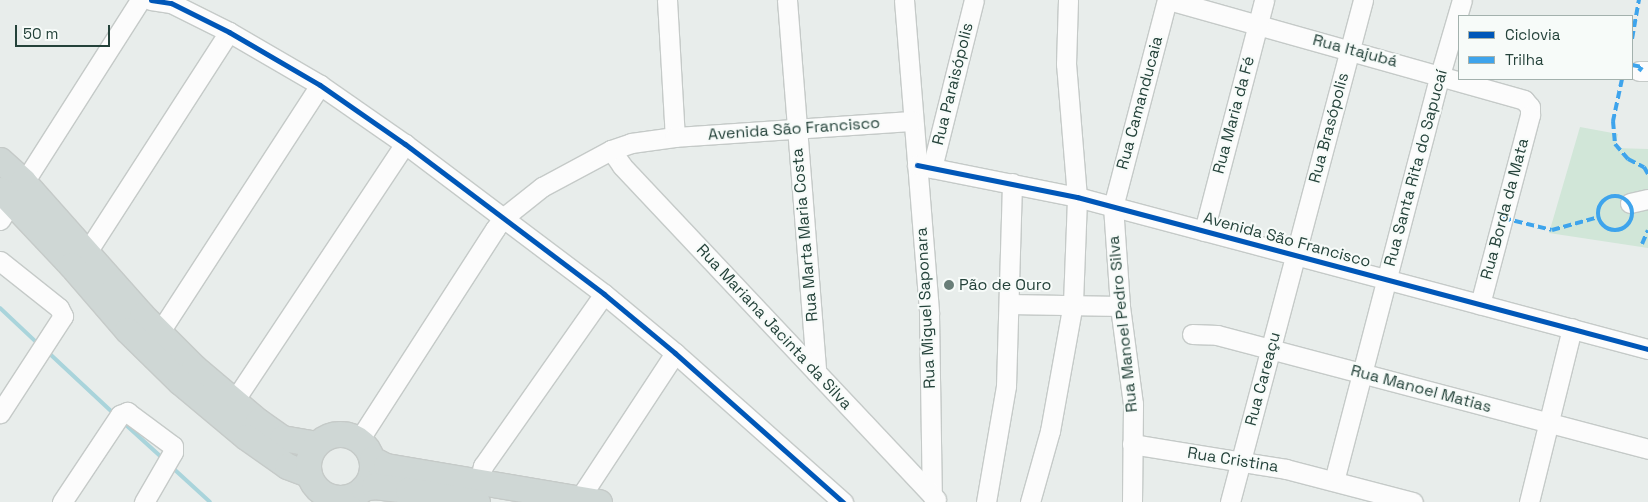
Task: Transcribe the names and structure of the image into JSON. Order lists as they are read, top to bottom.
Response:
{
  "streets": {
    "street": [
      "Rua Itajubá",
      "Rua Paraisópolis",
      "Rua Camanducaia",
      "Rua Maria da Fé",
      "Rua Brasópolis",
      "Avenida São Francisco",
      "Rua Santa Rita do Sapucaí",
      "Rua Borda da Mata",
      "Rua Marta Maria Costa",
      "Rua Miguel Saponara",
      "Rua Manoel Pedro Silva",
      "Rua Mariana Jacinta da Silva",
      "Rua Careaçu",
      "Rua Manoel Matias",
      "Rua Cristina"
    ]
  },
  "crossings": [
    ["Rua Itajubá", "Rua Camanducaia"],
    ["Rua Itajubá", "Rua Maria da Fé"],
    ["Rua Itajubá", "Rua Brasópolis"],
    ["Rua Itajubá", "Rua Santa Rita do Sapucaí"],
    ["Rua Itajubá", "Rua Borda da Mata"],
    ["Rua Paraisópolis", "Avenida São Francisco"],
    ["Rua Paraisópolis", "Rua Miguel Saponara"],
    ["Rua Camanducaia", "Avenida São Francisco"],
    ["Rua Camanducaia", "Rua Manoel Pedro Silva"],
    ["Rua Maria da Fé", "Avenida São Francisco"],
    ["Rua Brasópolis", "Avenida São Francisco"],
    ["Rua Brasópolis", "Rua Careaçu"],
    ["Avenida São Francisco", "Rua Santa Rita do Sapucaí"],
    ["Avenida São Francisco", "Rua Borda da Mata"],
    ["Avenida São Francisco", "Rua Marta Maria Costa"],
    ["Avenida São Francisco", "Rua Miguel Saponara"],
    ["Avenida São Francisco", "Rua Manoel Pedro Silva"],
    ["Avenida São Francisco", "Rua Mariana Jacinta da Silva"],
    ["Avenida São Francisco", "Rua Careaçu"],
    ["Rua Santa Rita do Sapucaí", "Rua Manoel Matias"],
    ["Rua Santa Rita do Sapucaí", "Rua Cristina"],
    ["Rua Marta Maria Costa", "Rua Mariana Jacinta da Silva"],
    ["Rua Miguel Saponara", "Rua Mariana Jacinta da Silva"],
    ["Rua Manoel Pedro Silva", "Rua Cristina"],
    ["Rua Careaçu", "Rua Manoel Matias"],
    ["Rua Careaçu", "Rua Cristina"]
  ],
  "places": ["Pão de Ouro"],
  "legend": ["Ciclovia", "Trilha"],
  "scale_bar": "50 m"
}
